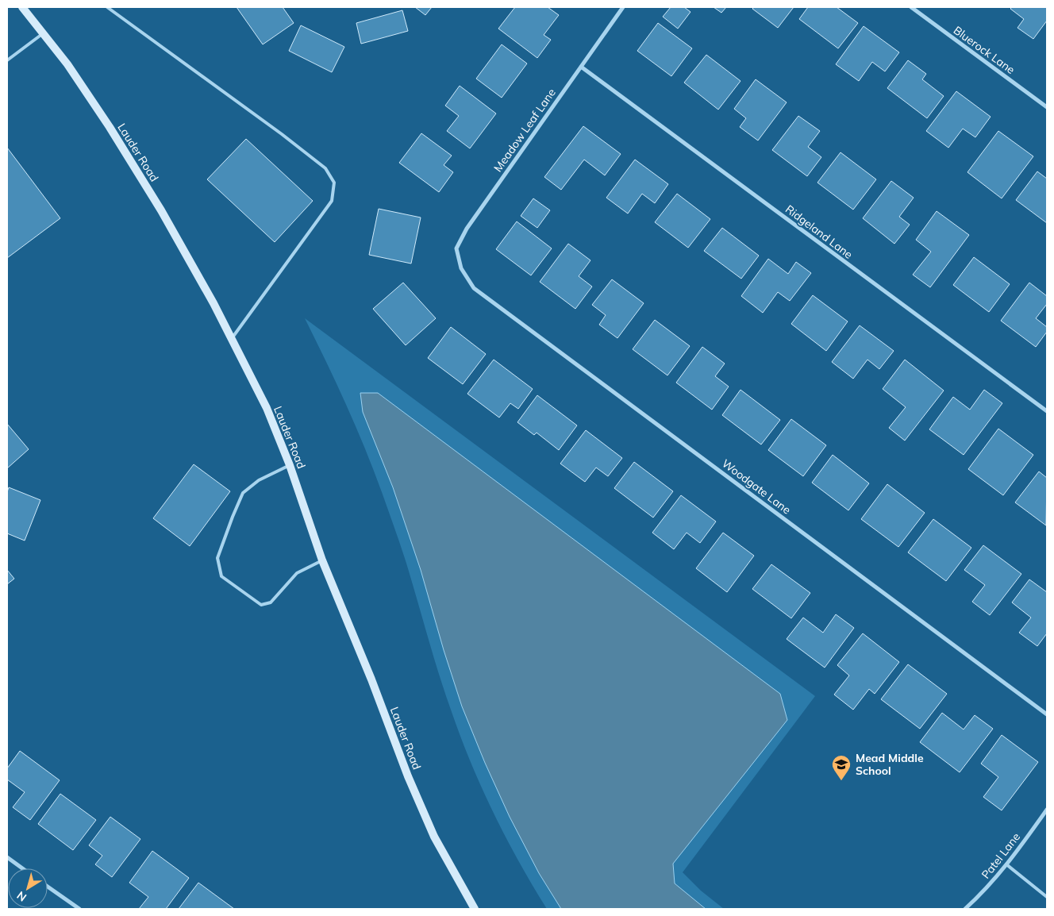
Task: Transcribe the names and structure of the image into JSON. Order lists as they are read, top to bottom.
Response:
{
  "streets": {
    "main road": ["Lauder Road"],
    "street": [
      "Bluerock Lane",
      "Meadow Leaf Lane",
      "Ridgeland Lane",
      "Woodgate Lane",
      "Patel Lane"
    ]
  },
  "crossings": [
    ["Meadow Leaf Lane", "Ridgeland Lane"],
    ["Meadow Leaf Lane", "Woodgate Lane"]
  ],
  "places": {
    "school or university": ["Mead Middle School"]
  },
  "north": "bottom left"
}
